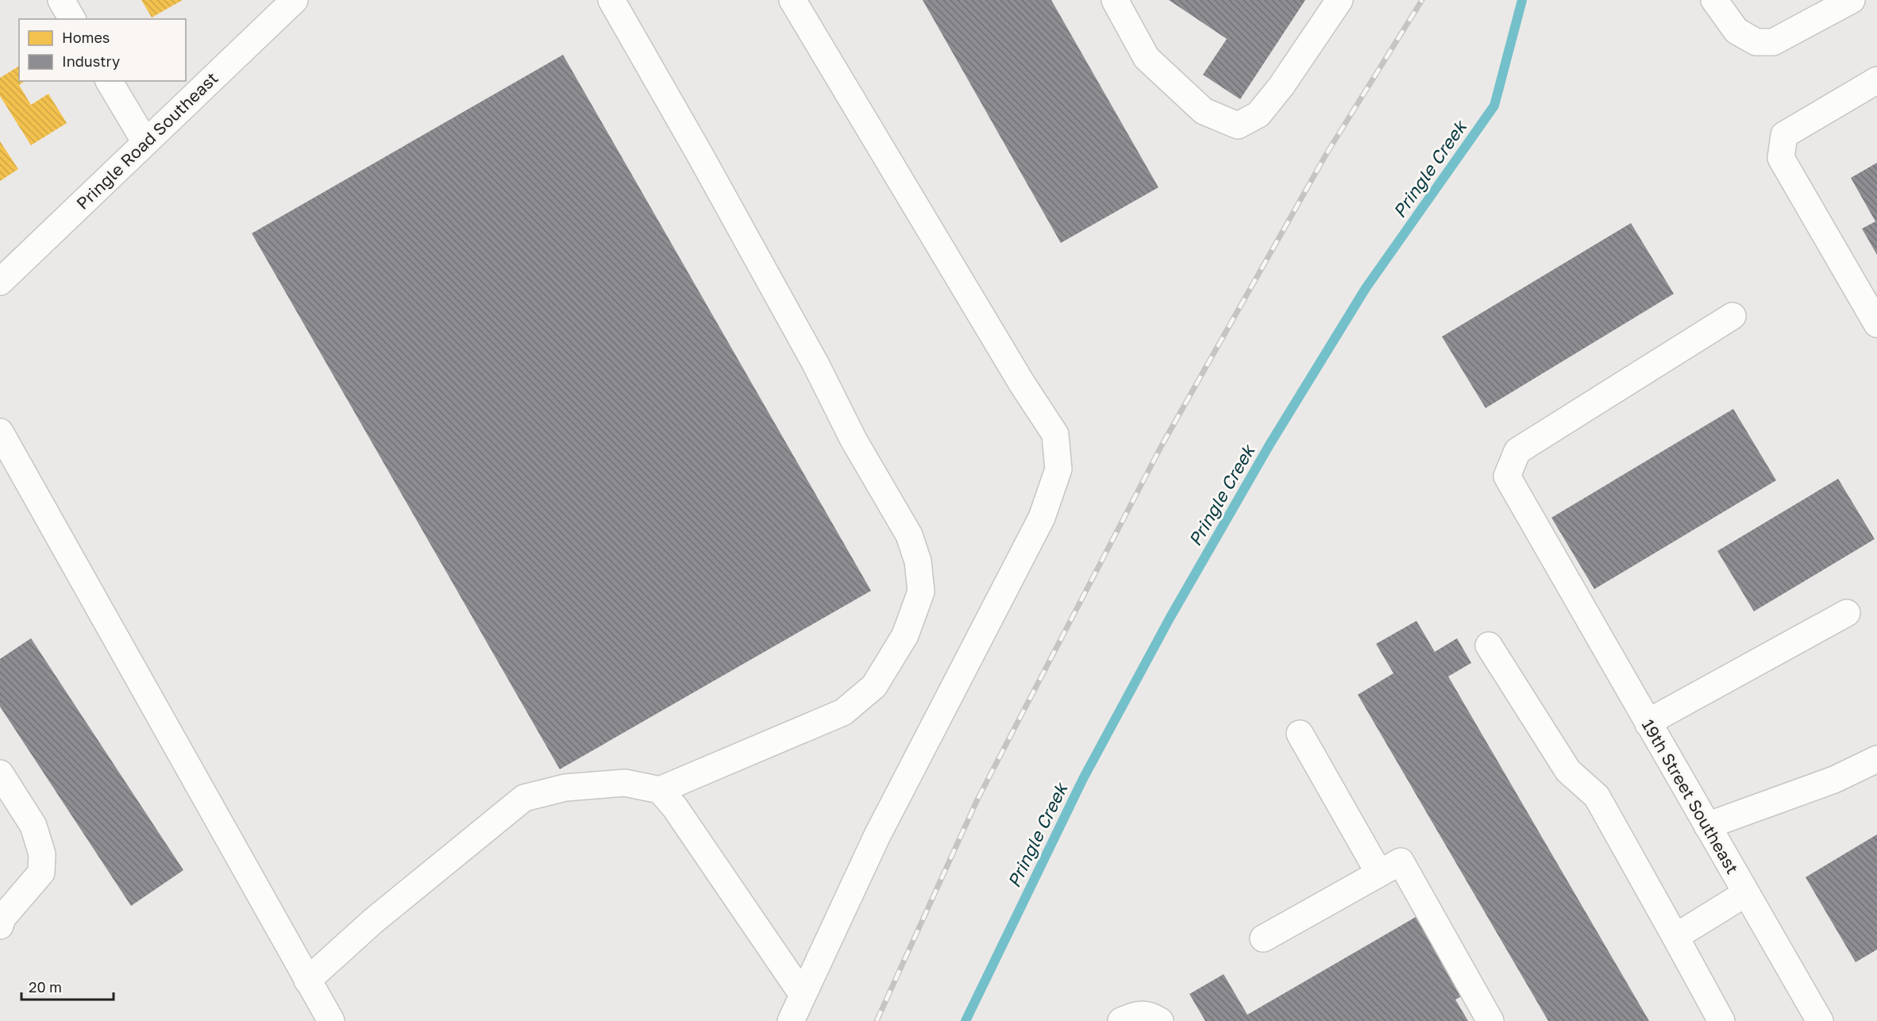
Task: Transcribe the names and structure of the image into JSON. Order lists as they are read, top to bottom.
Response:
{
  "streets": {
    "street": ["Pringle Road Southeast", "19th Street Southeast"]
  },
  "water": ["Pringle Creek"],
  "legend": ["Homes", "Industry"],
  "scale_bar": "20 m"
}
